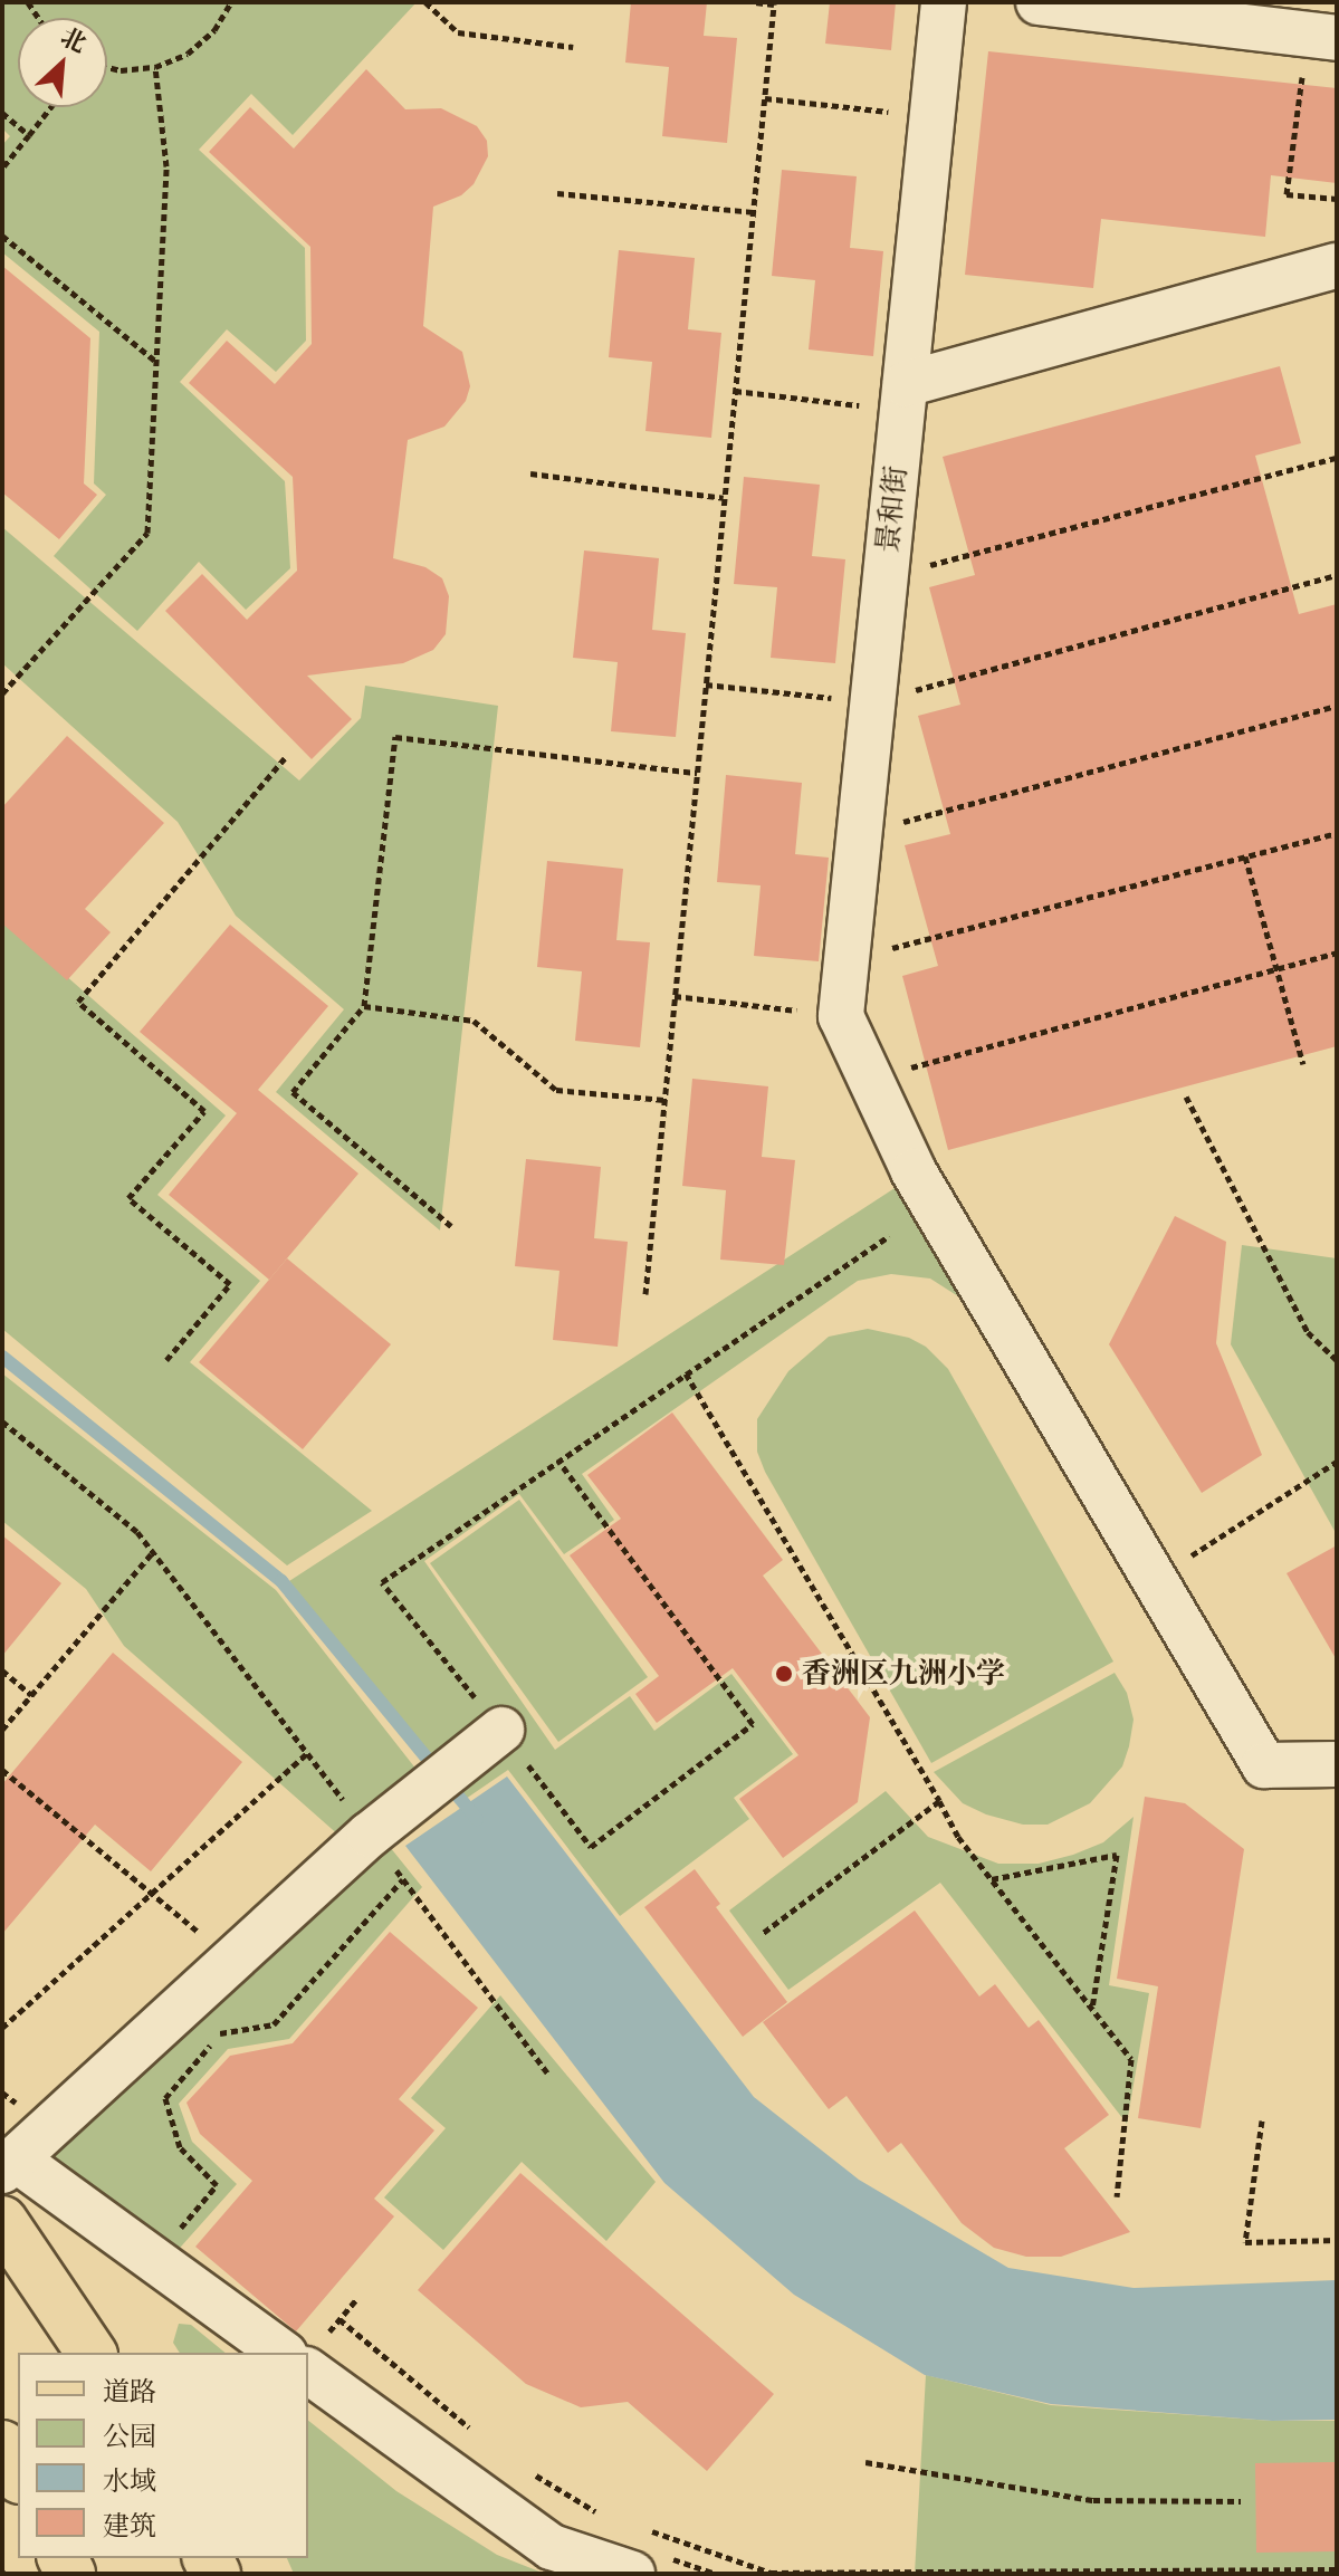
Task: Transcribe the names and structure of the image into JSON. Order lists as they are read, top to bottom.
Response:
{
  "streets": {
    "street": ["景和街"]
  },
  "places": ["香洲区九洲小学"],
  "legend": [
    "道路",
    "公园",
    "水域",
    "建筑"
  ],
  "north": "top right"
}
